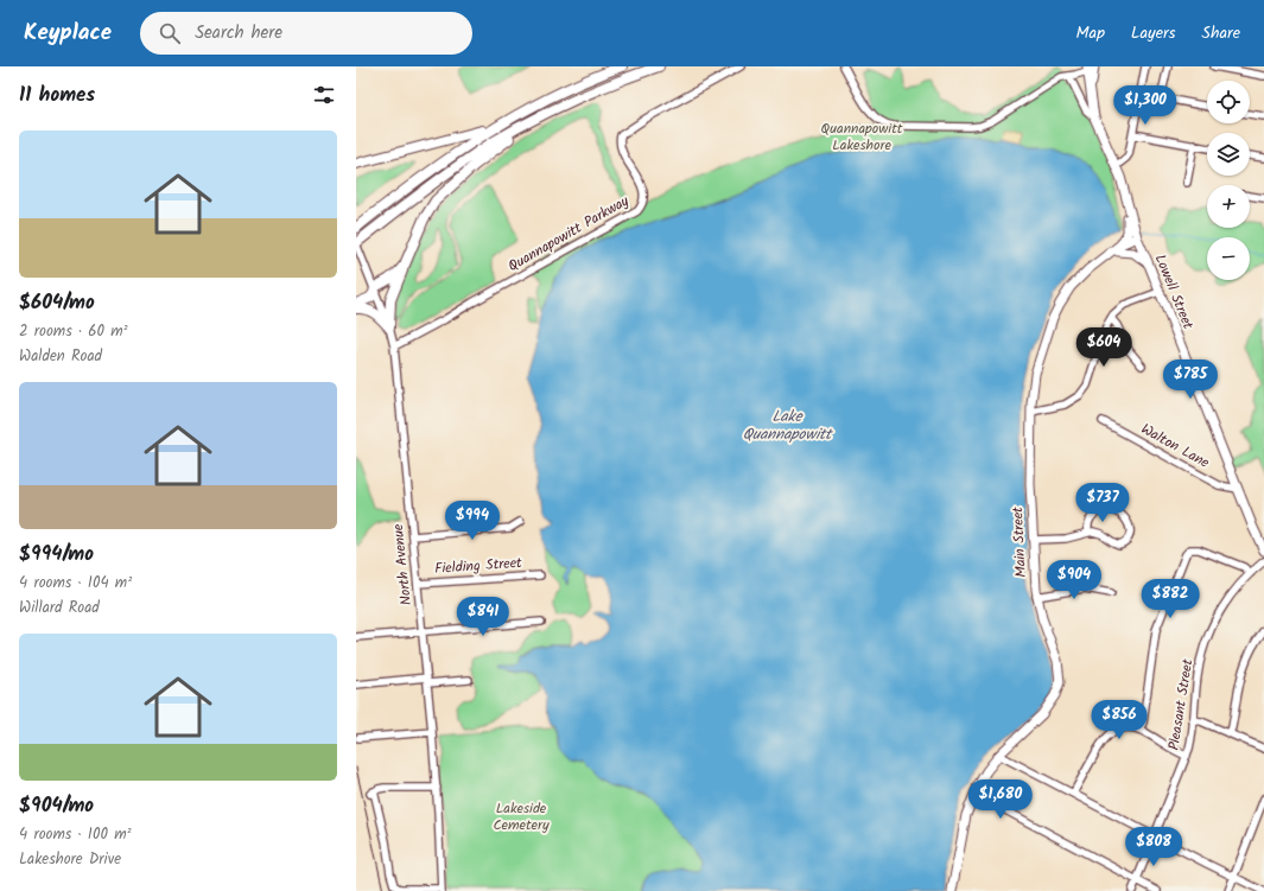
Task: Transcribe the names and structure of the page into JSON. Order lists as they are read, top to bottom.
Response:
{
  "streets": {
    "main road": ["Lowell Street", "Main Street"],
    "street": [
      "Quannapowitt Parkway",
      "Walton Lane",
      "North Avenue",
      "Fielding Street",
      "Pleasant Street"
    ]
  },
  "crossings": [
    ["Quannapowitt Parkway", "North Avenue"],
    ["Lowell Street", "Walton Lane"],
    ["Lowell Street", "Main Street"],
    ["North Avenue", "Fielding Street"]
  ],
  "water": ["Lake Quannapowitt"],
  "parks": ["Quannapowitt Lakeshore", "Lakeside Cemetery"],
  "page": {
    "header": "Keyplace",
    "search": "Search here",
    "nav": ["Map", "Layers", "Share"],
    "heading": "11 homes",
    "map_buttons": ["+", "−"],
    "price": [
      "$1,300",
      "$604",
      "$785",
      "$737",
      "$994",
      "$904",
      "$882",
      "$841",
      "$856",
      "$1,680",
      "$808"
    ],
    "list": [
      {
        "name": "$604/mo",
        "note": "2 rooms · 60 m² · Walden Road"
      },
      {
        "name": "$994/mo",
        "note": "4 rooms · 104 m² · Willard Road"
      },
      {
        "name": "$904/mo",
        "note": "4 rooms · 100 m² · Lakeshore Drive"
      }
    ]
  }
}
